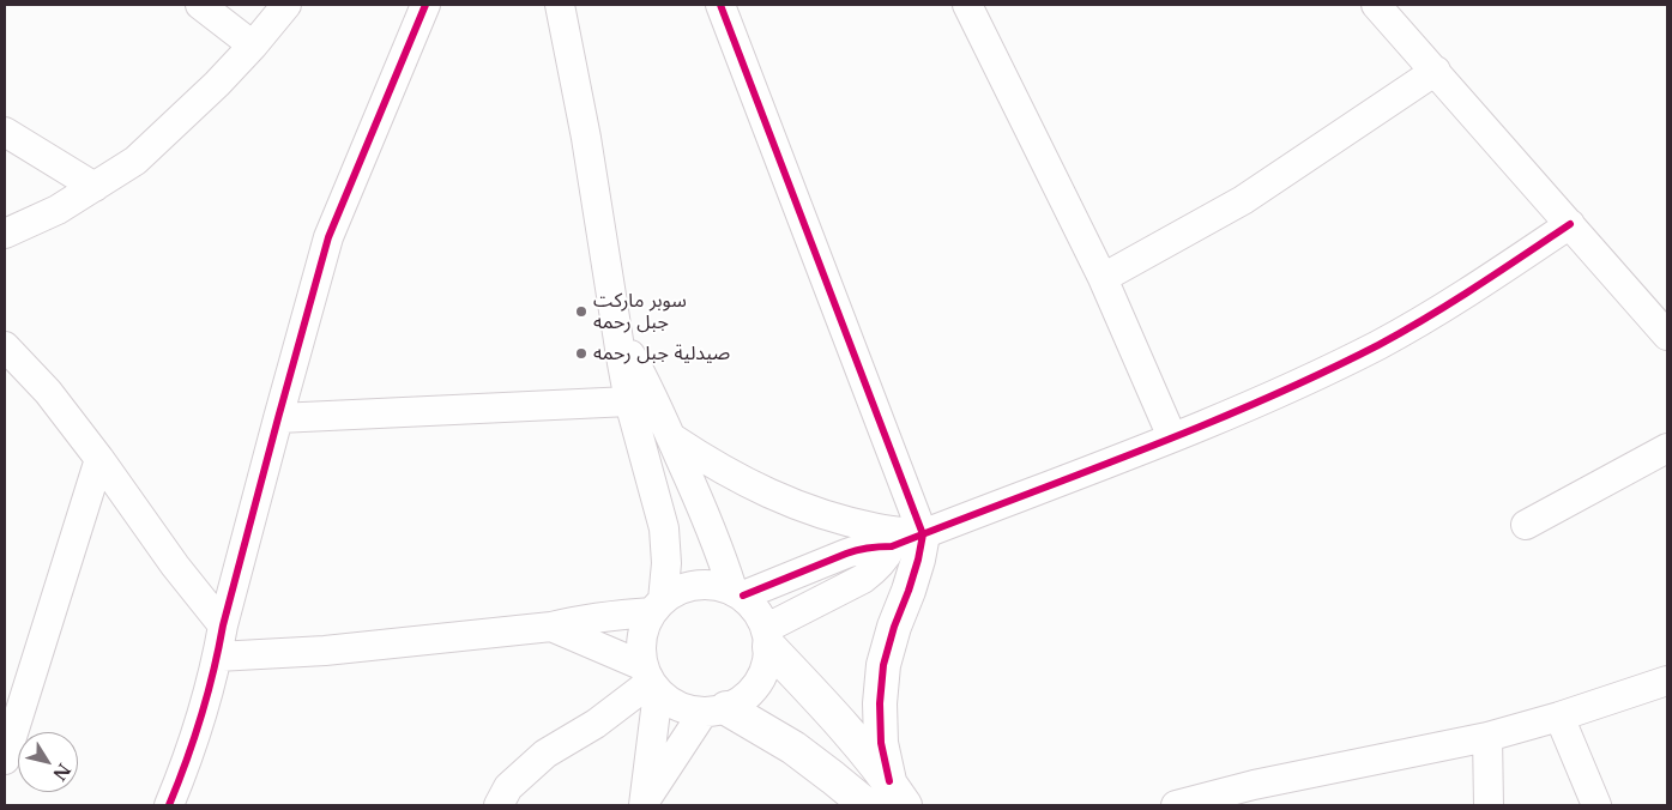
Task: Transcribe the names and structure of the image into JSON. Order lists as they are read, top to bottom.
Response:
{
  "places": ["سوبر ماركت جبل رحمه", "صيدلية جبل رحمه"],
  "north": "bottom right"
}
